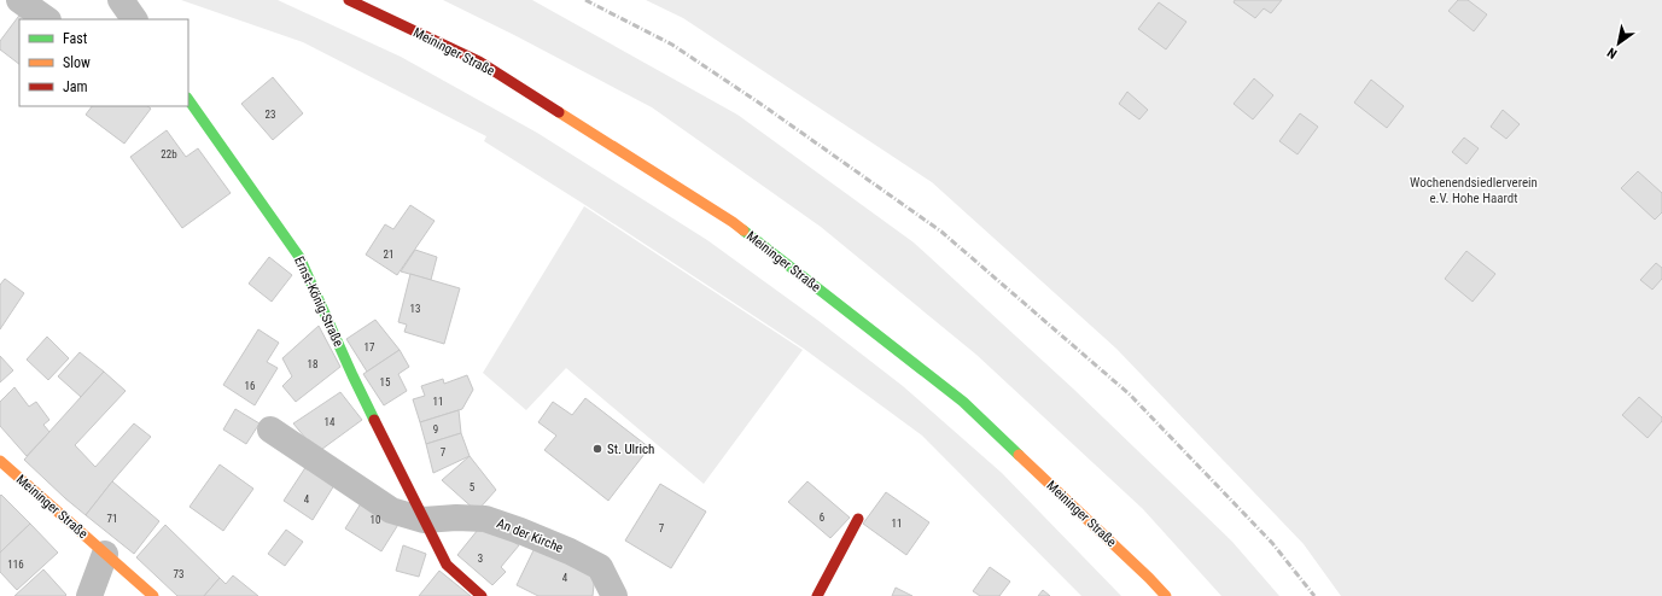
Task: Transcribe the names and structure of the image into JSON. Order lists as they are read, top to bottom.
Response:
{
  "streets": {
    "main road": ["Meininger Straße", "Ernst-König-Straße"],
    "street": ["An der Kirche"]
  },
  "crossings": [
    ["Ernst-König-Straße", "An der Kirche"]
  ],
  "parks": ["Wochenendsiedlerverein e.V. Hohe Haardt"],
  "places": ["St. Ulrich"],
  "house_numbers": [
    "23",
    "22b",
    "21",
    "13",
    "17",
    "18",
    "15",
    "16",
    "11",
    "14",
    "9",
    "7",
    "5",
    "4",
    "6",
    "71",
    "10",
    "11",
    "7",
    "3",
    "116",
    "73",
    "4"
  ],
  "legend": ["Fast", "Slow", "Jam"],
  "north": "bottom left"
}
